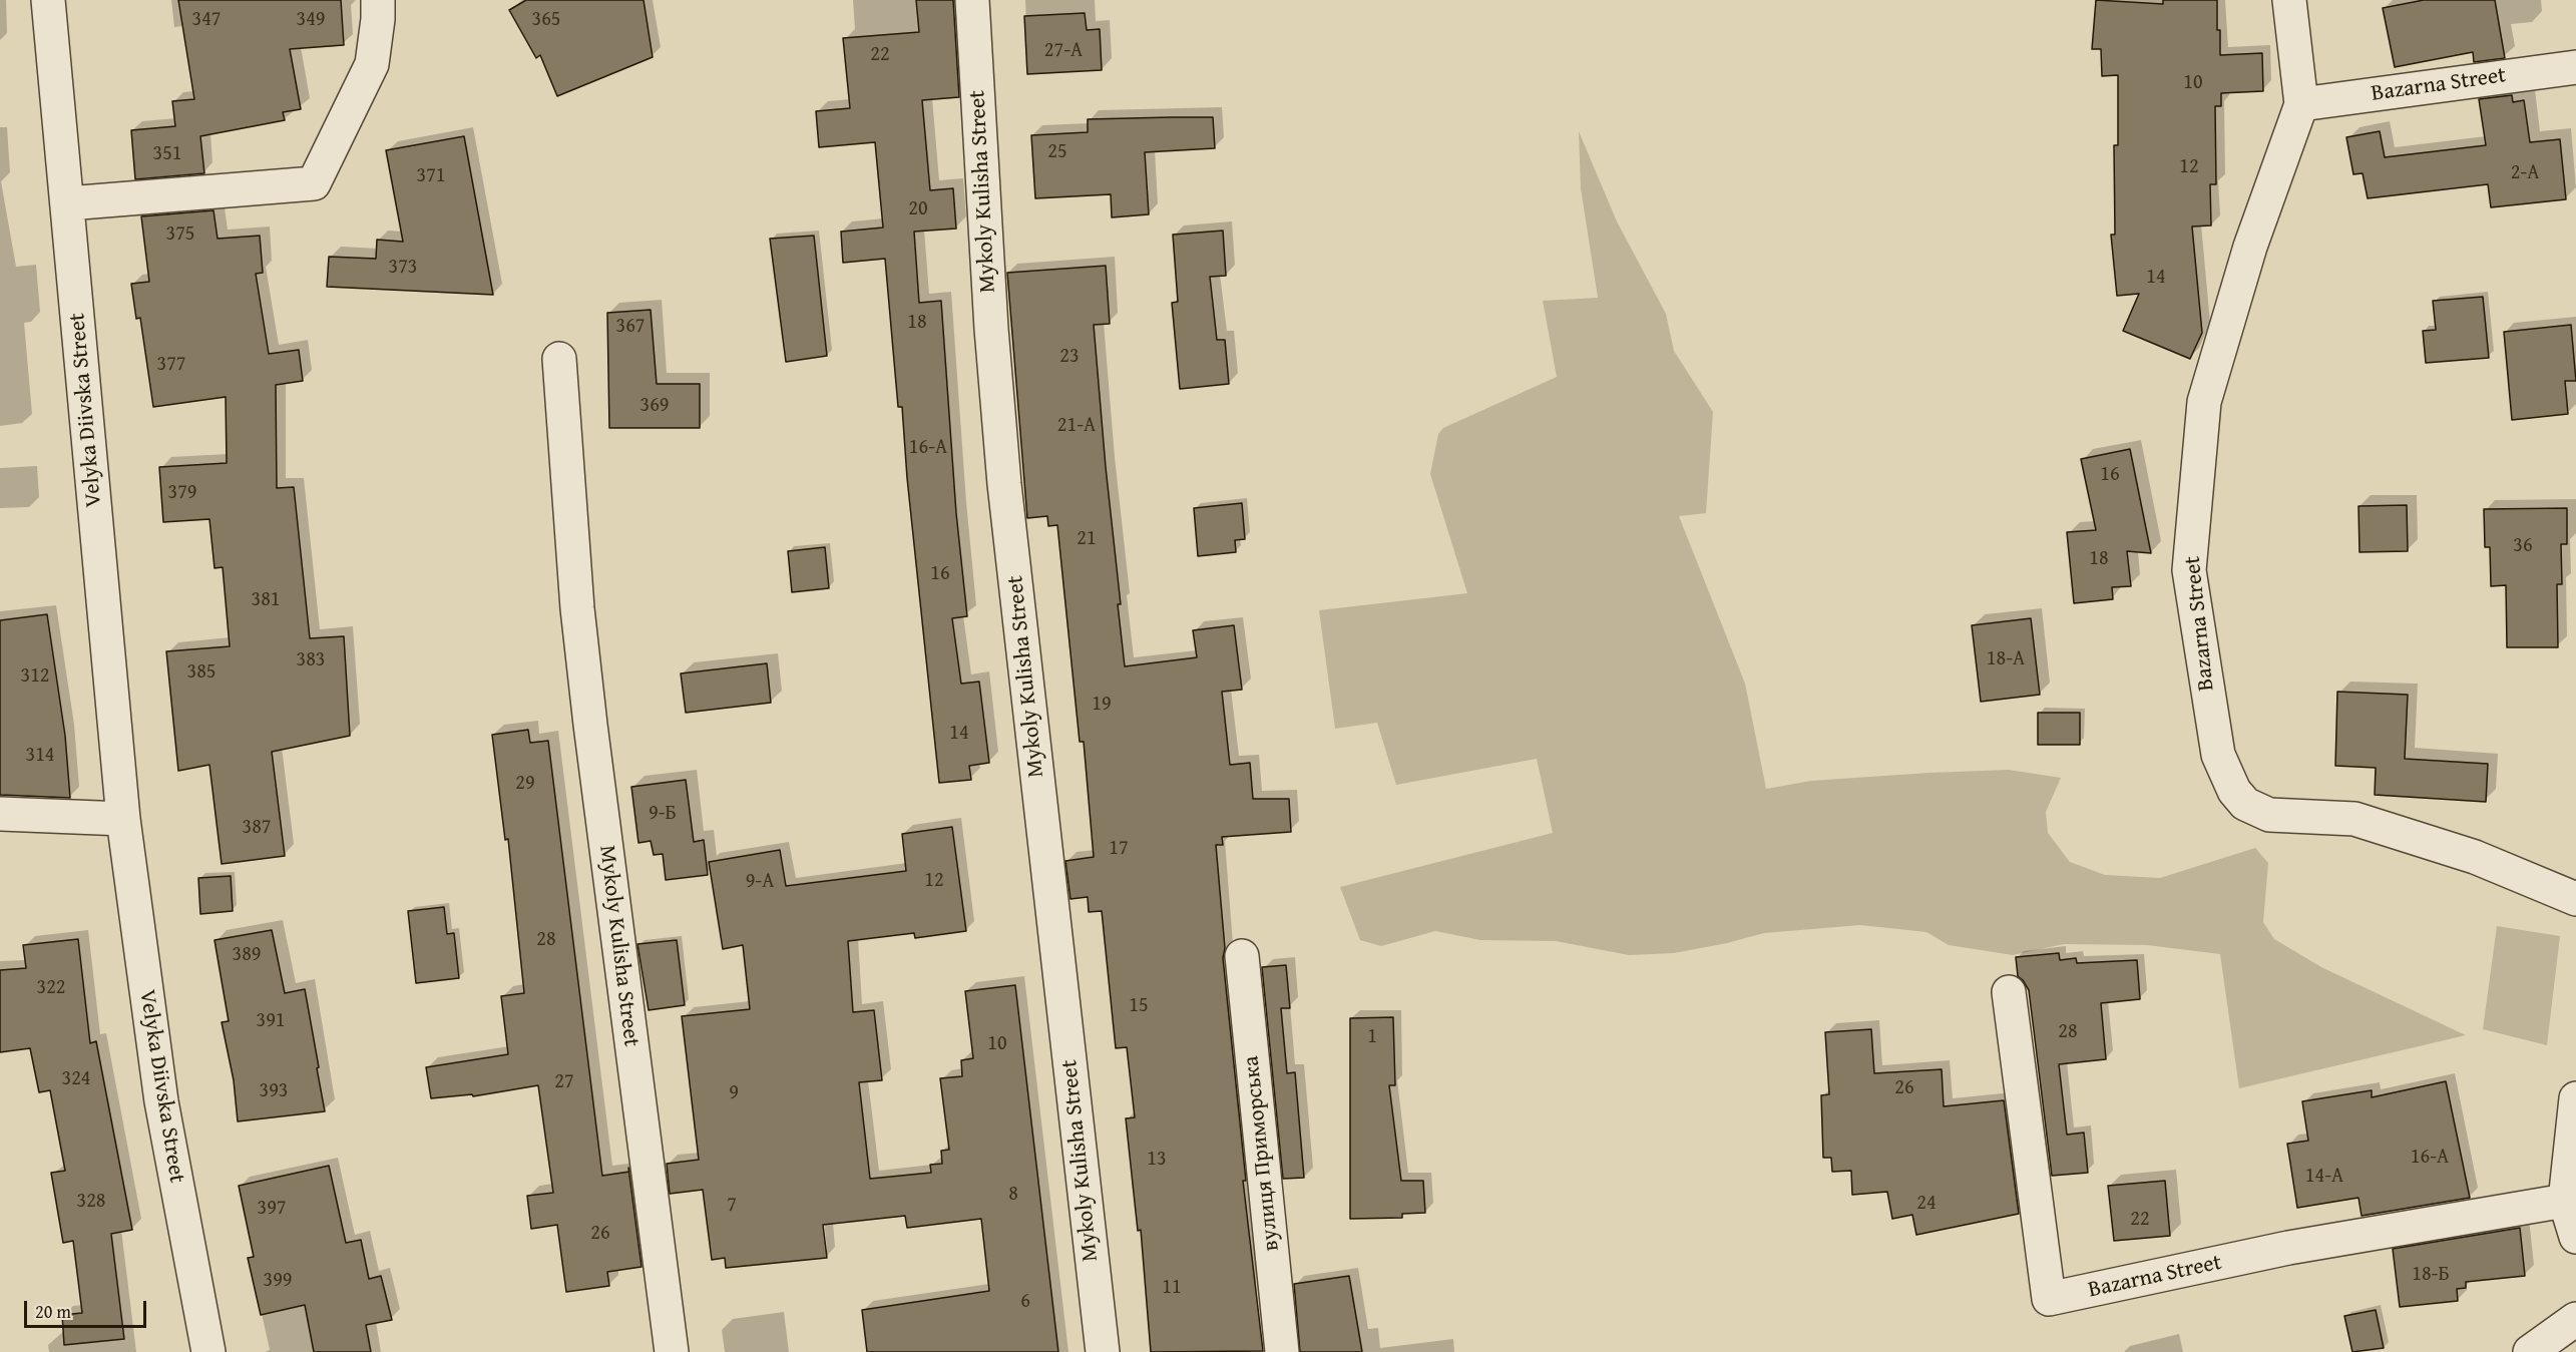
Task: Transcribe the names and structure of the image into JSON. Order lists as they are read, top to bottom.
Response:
{
  "streets": {
    "street": [
      "Bazarna Street",
      "Mykoly Kulisha Street",
      "Velyka Diivska Street",
      "вулиця Приморська"
    ]
  },
  "house_numbers": [
    "347",
    "349",
    "365",
    "27-А",
    "22",
    "10",
    "25",
    "351",
    "12",
    "2-А",
    "371",
    "20",
    "375",
    "373",
    "14",
    "18",
    "367",
    "23",
    "377",
    "369",
    "21-А",
    "16-А",
    "16",
    "379",
    "21",
    "36",
    "18",
    "16",
    "381",
    "18-А",
    "383",
    "385",
    "312",
    "19",
    "14",
    "314",
    "29",
    "9-Б",
    "387",
    "17",
    "12",
    "9-А",
    "28",
    "389",
    "322",
    "15",
    "391",
    "28",
    "1",
    "10",
    "324",
    "27",
    "26",
    "393",
    "9",
    "16-А",
    "13",
    "14-А",
    "8",
    "328",
    "24",
    "7",
    "397",
    "22",
    "26",
    "18-Б",
    "399",
    "11",
    "6"
  ],
  "scale_bar": "20 m"
}
